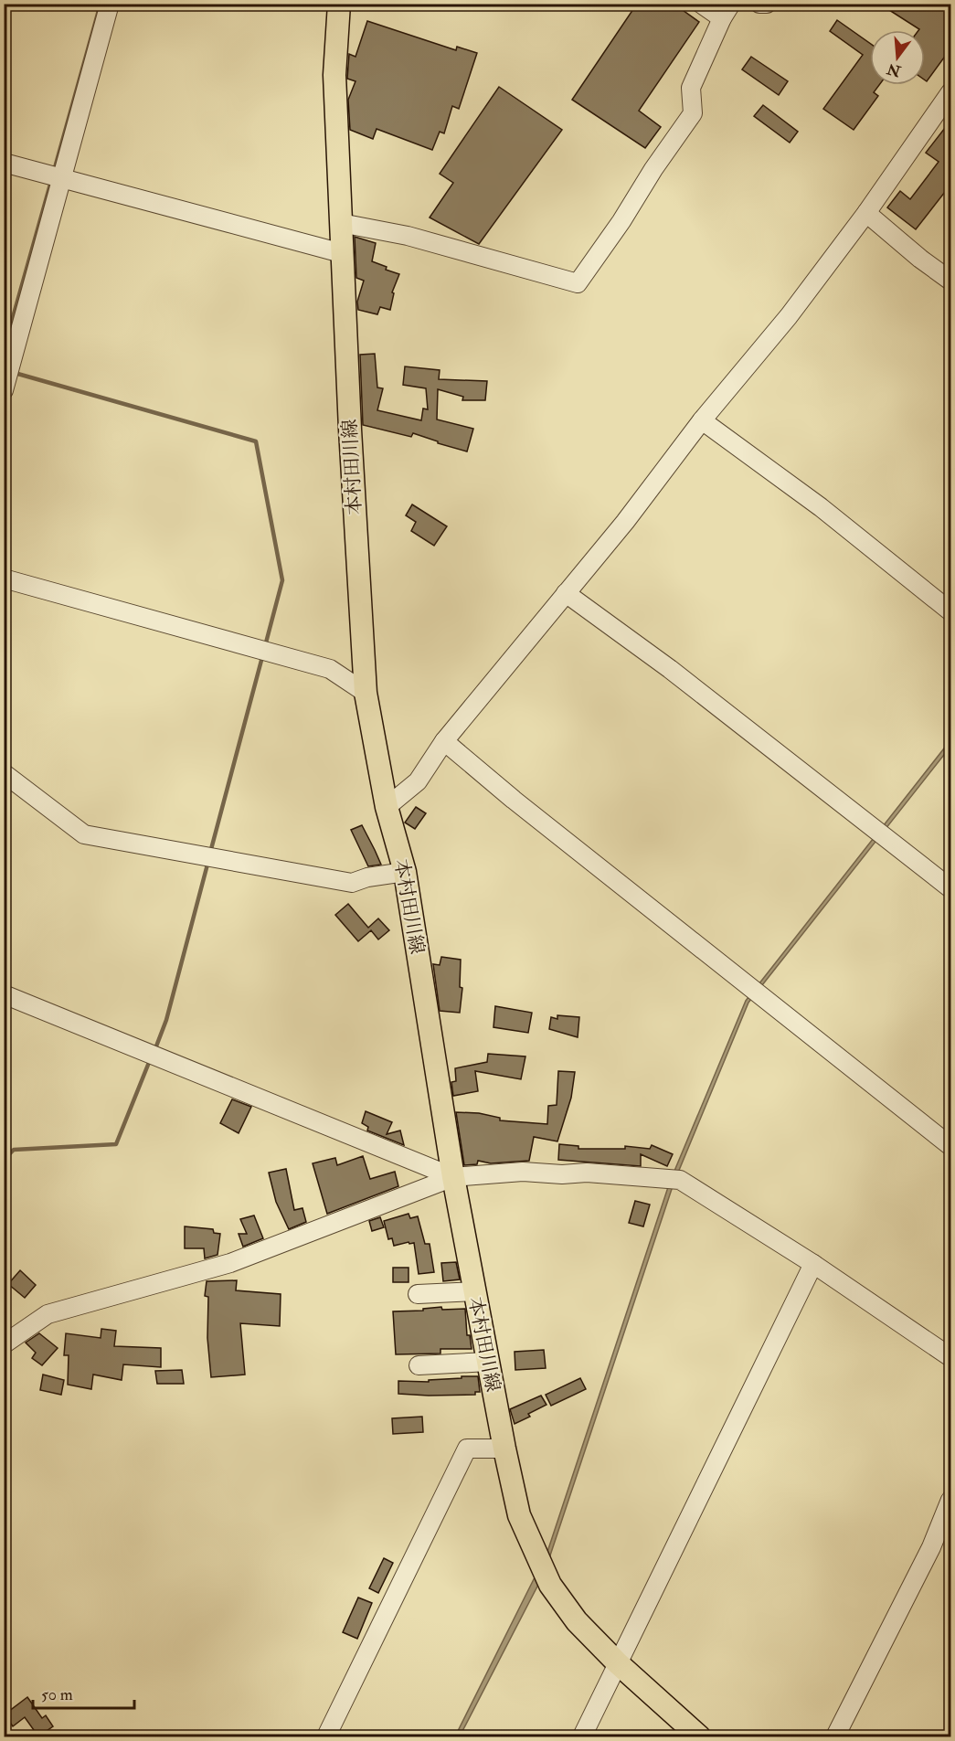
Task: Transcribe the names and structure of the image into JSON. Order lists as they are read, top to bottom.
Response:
{
  "streets": {
    "main road": ["本村田川線"]
  },
  "scale_bar": "50 m",
  "north": "bottom"
}
